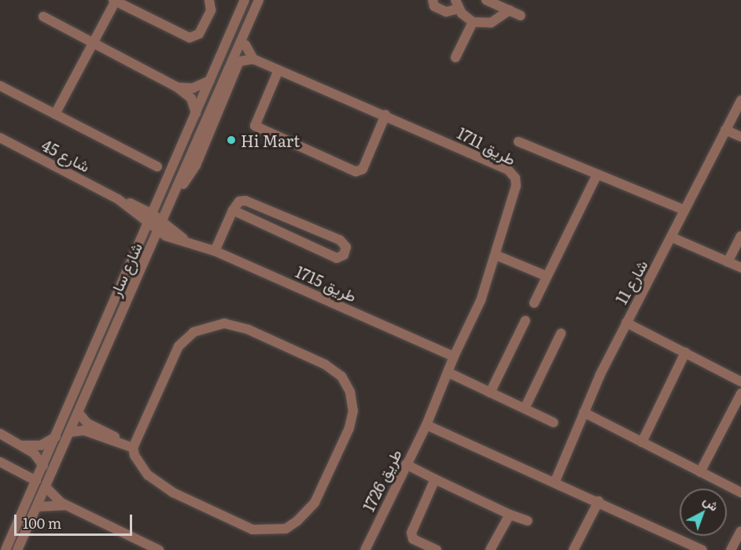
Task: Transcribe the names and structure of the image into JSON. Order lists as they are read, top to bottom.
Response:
{
  "streets": {
    "street": [
      "طريق 1711",
      "شارع 45",
      "شارع سار",
      "شارع 11",
      "طريق 1715",
      "طريق 1726"
    ]
  },
  "crossings": [
    ["طريق 1711", "طريق 1715"],
    ["طريق 1711", "طريق 1726"],
    ["شارع 45", "شارع سار"],
    ["شارع 45", "طريق 1715"],
    ["شارع سار", "طريق 1715"]
  ],
  "places": ["Hi Mart"],
  "scale_bar": "100 m",
  "north": "top right"
}
